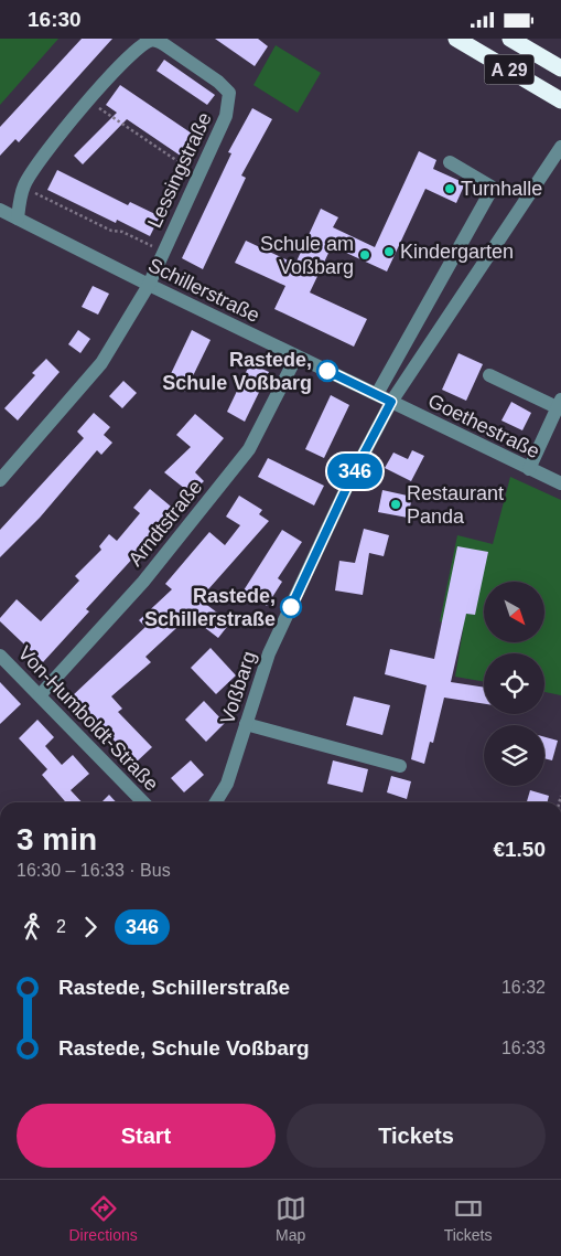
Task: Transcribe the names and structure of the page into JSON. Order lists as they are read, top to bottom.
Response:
{
  "streets": {
    "highway": ["A 29"],
    "street": [
      "Lessingstraße",
      "Schillerstraße",
      "Goethestraße",
      "Arndtstraße",
      "Voßbarg",
      "Von-Humboldt-Straße"
    ]
  },
  "crossings": [
    ["Lessingstraße", "Schillerstraße"],
    ["Schillerstraße", "Goethestraße"],
    ["Schillerstraße", "Arndtstraße"],
    ["Schillerstraße", "Voßbarg"],
    ["Goethestraße", "Voßbarg"],
    ["Arndtstraße", "Von-Humboldt-Straße"]
  ],
  "places": [
    "Turnhalle",
    "Kindergarten",
    "Schule am Voßbarg",
    "Rastede, Schule Voßbarg",
    "Restaurant Panda",
    "Rastede, Schillerstraße"
  ],
  "lines": ["bus line 346"],
  "north": "bottom right",
  "page": {
    "status": "16:30",
    "on_map": "346",
    "heading": ["3 min", "16:30 – 16:33 · Bus", "€1.50"],
    "legs": ["2", "346"],
    "list": [
      {
        "name": "Rastede, Schillerstraße",
        "value": "16:32"
      },
      {
        "name": "Rastede, Schule Voßbarg",
        "value": "16:33"
      }
    ],
    "buttons": ["Start", "Tickets"],
    "tabs": ["Directions", "Map", "Tickets"]
  }
}
